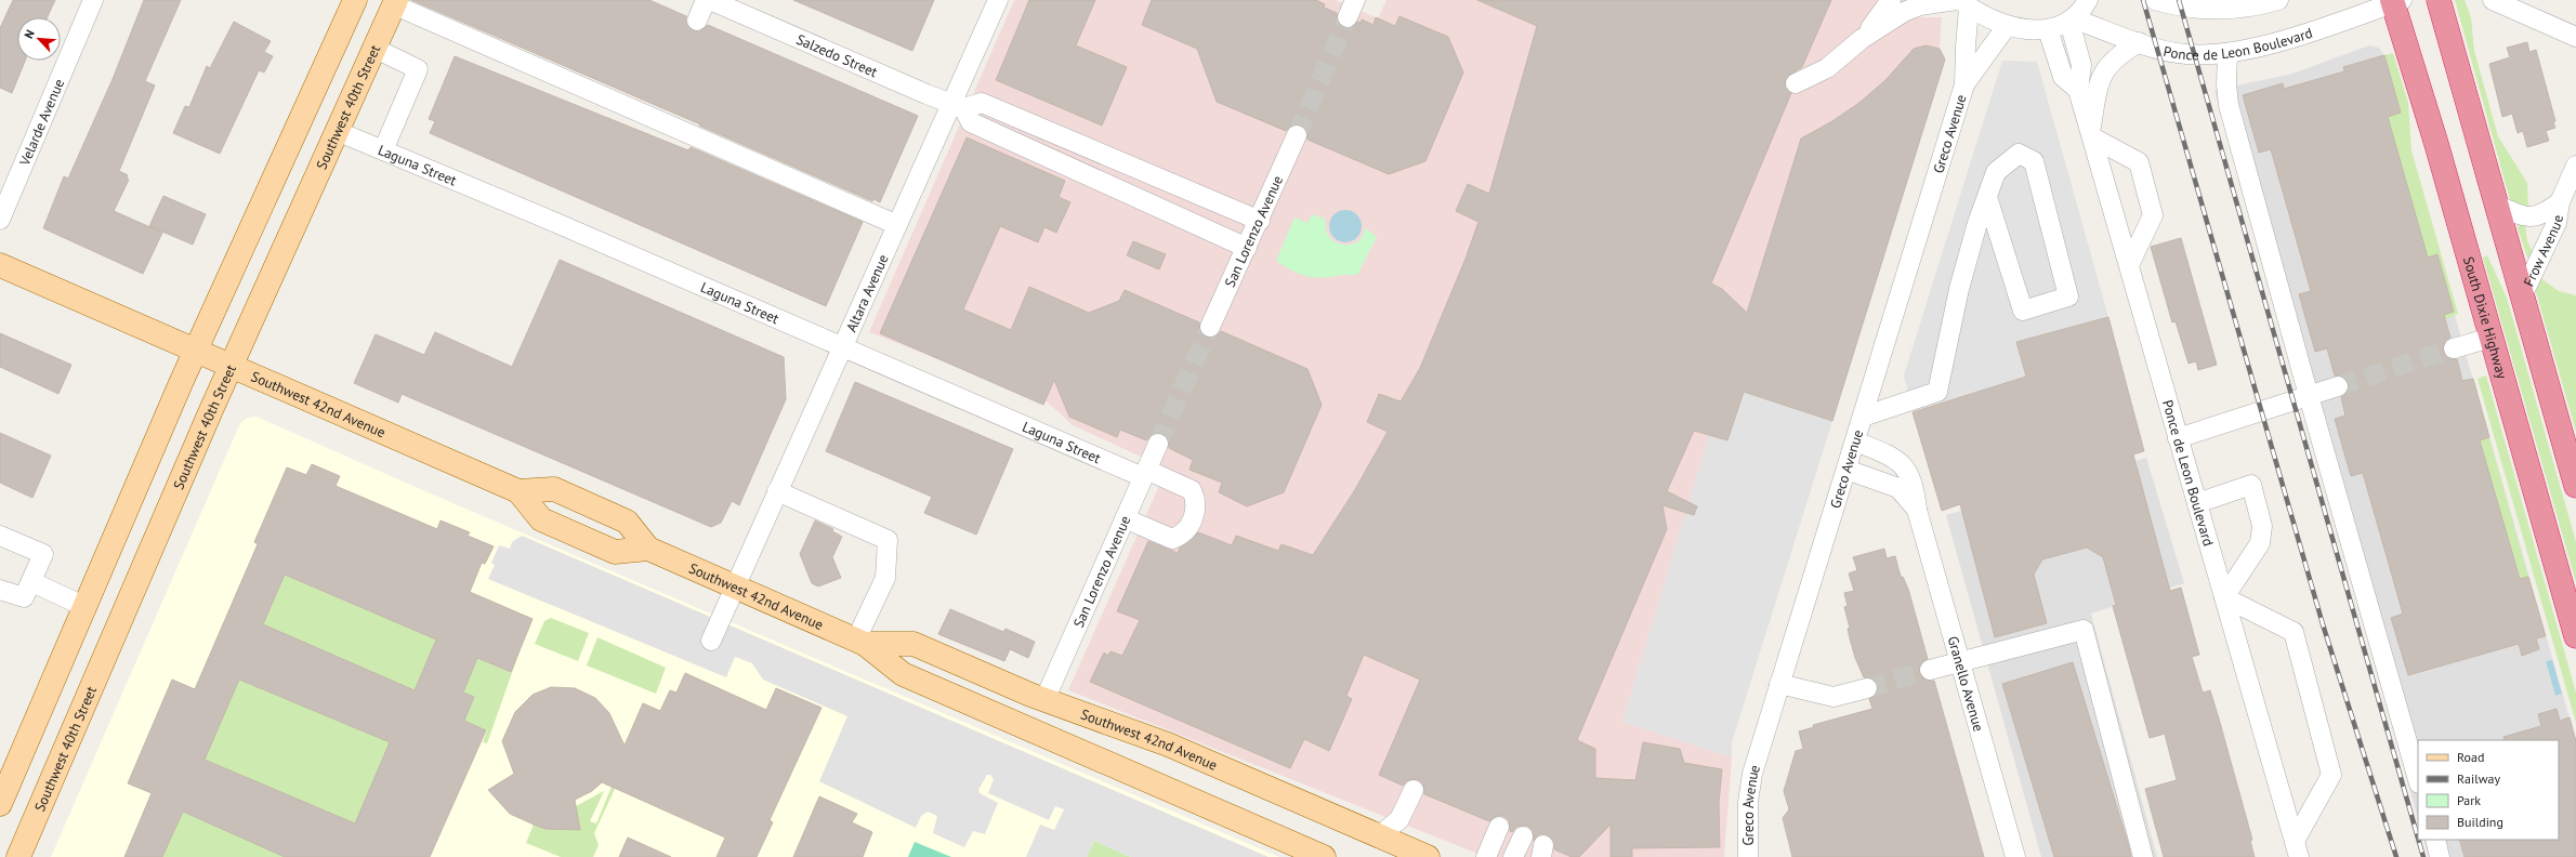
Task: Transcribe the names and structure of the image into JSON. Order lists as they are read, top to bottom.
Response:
{
  "streets": {
    "highway": ["South Dixie Highway"],
    "main road": ["Southwest 40th Street", "Southwest 42nd Avenue"],
    "street": [
      "Ponce de Leon Boulevard",
      "Salzedo Street",
      "Velarde Avenue",
      "Greco Avenue",
      "Laguna Street",
      "San Lorenzo Avenue",
      "Frow Avenue",
      "Altara Avenue",
      "Granello Avenue"
    ]
  },
  "crossings": [
    ["Ponce de Leon Boulevard", "South Dixie Highway"],
    ["Salzedo Street", "San Lorenzo Avenue"],
    ["Salzedo Street", "Altara Avenue"],
    ["Southwest 40th Street", "Laguna Street"],
    ["Southwest 40th Street", "Southwest 42nd Avenue"],
    ["Greco Avenue", "Granello Avenue"],
    ["Laguna Street", "San Lorenzo Avenue"],
    ["Laguna Street", "Altara Avenue"],
    ["San Lorenzo Avenue", "Southwest 42nd Avenue"],
    ["Altara Avenue", "Southwest 42nd Avenue"]
  ],
  "legend": [
    "Road",
    "Railway",
    "Park",
    "Building"
  ],
  "north": "top left"
}
